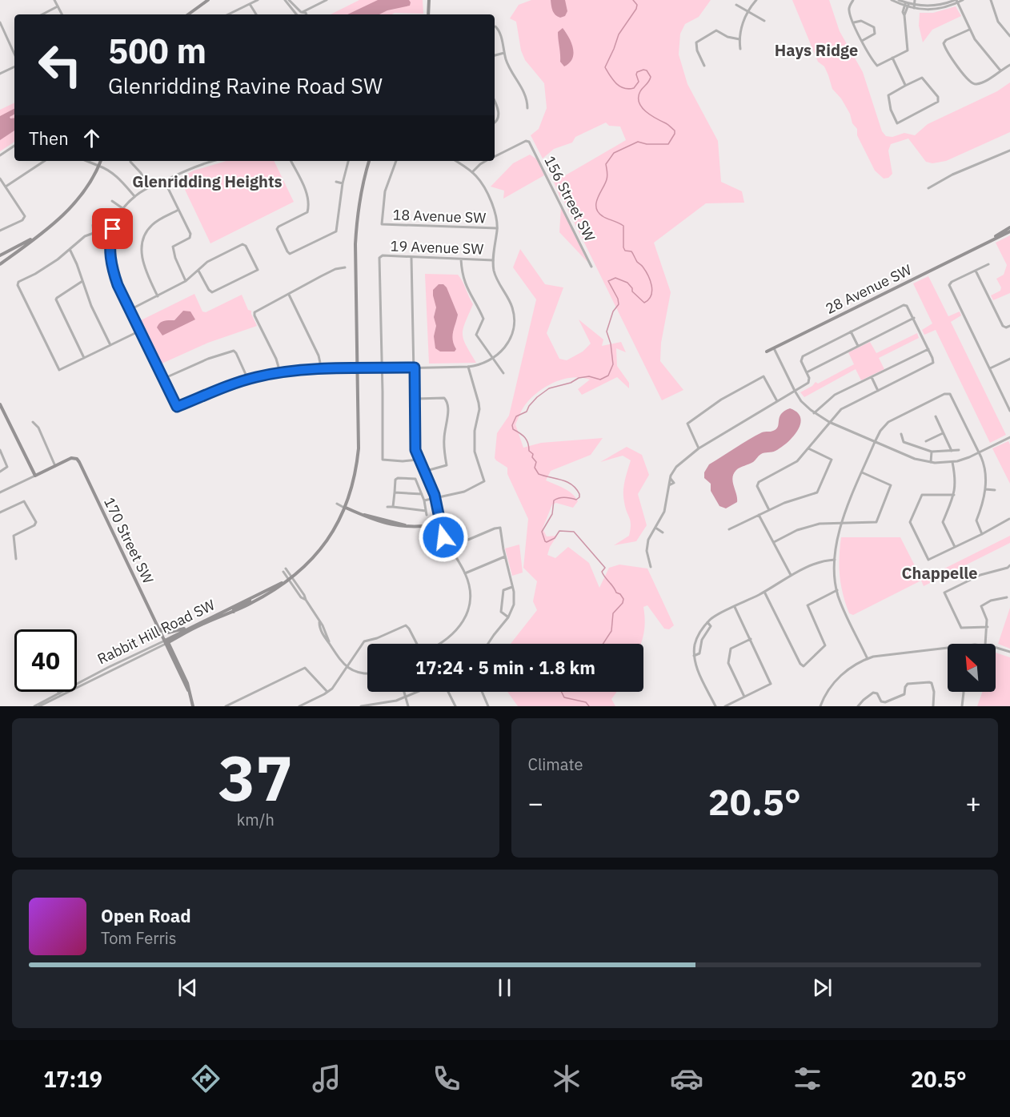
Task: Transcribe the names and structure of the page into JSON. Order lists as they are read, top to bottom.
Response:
{
  "streets": {
    "main road": ["28 Avenue SW", "170 Street SW", "Rabbit Hill Road SW"],
    "street": ["156 Street SW", "18 Avenue SW", "19 Avenue SW"]
  },
  "crossings": [
    ["170 Street SW", "Rabbit Hill Road SW"]
  ],
  "districts": ["Hays Ridge", "Glenridding Heights", "Chappelle"],
  "north": "top left",
  "page": {
    "turn": ["500 m", "Glenridding Ravine Road SW"],
    "then": "Then",
    "limit": "40",
    "trip": "17:24 · 5 min · 1.8 km",
    "tile": [
      ["37", "km/h"],
      "Climate"
    ],
    "heat": ["−", "20.5°", "+"],
    "song": ["Open Road", "Tom Ferris"],
    "tabs": ["17:19", "20.5°"]
  }
}
